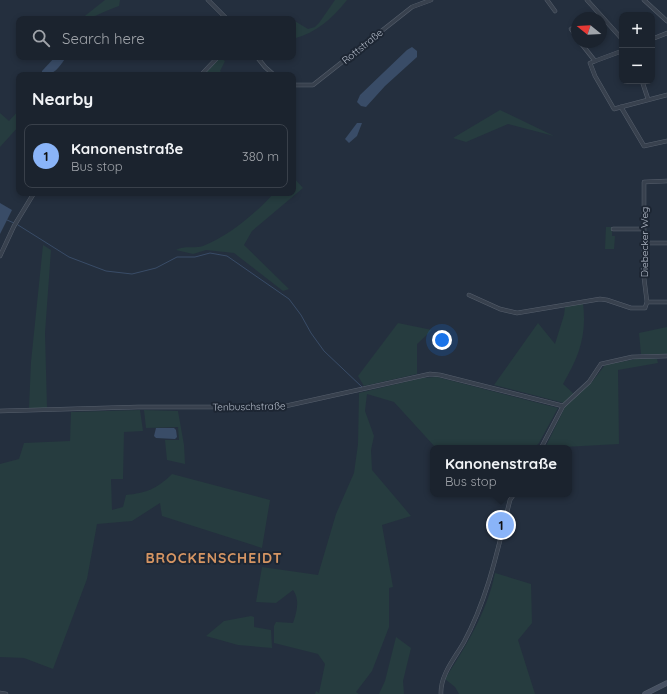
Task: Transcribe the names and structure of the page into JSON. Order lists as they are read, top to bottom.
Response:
{
  "streets": {
    "street": ["Rottstraße", "Diebecker Weg", "Tenbuschstraße"]
  },
  "districts": ["BROCKENSCHEIDT"],
  "north": "left",
  "page": {
    "map_buttons": ["+", "−"],
    "search": "Search here",
    "heading": "Nearby",
    "list": [
      {
        "mark": "1",
        "name": "Kanonenstraße",
        "note": "Bus stop",
        "value": "380 m"
      }
    ],
    "popup": ["Kanonenstraße", "Bus stop"],
    "pins": "1"
  }
}
